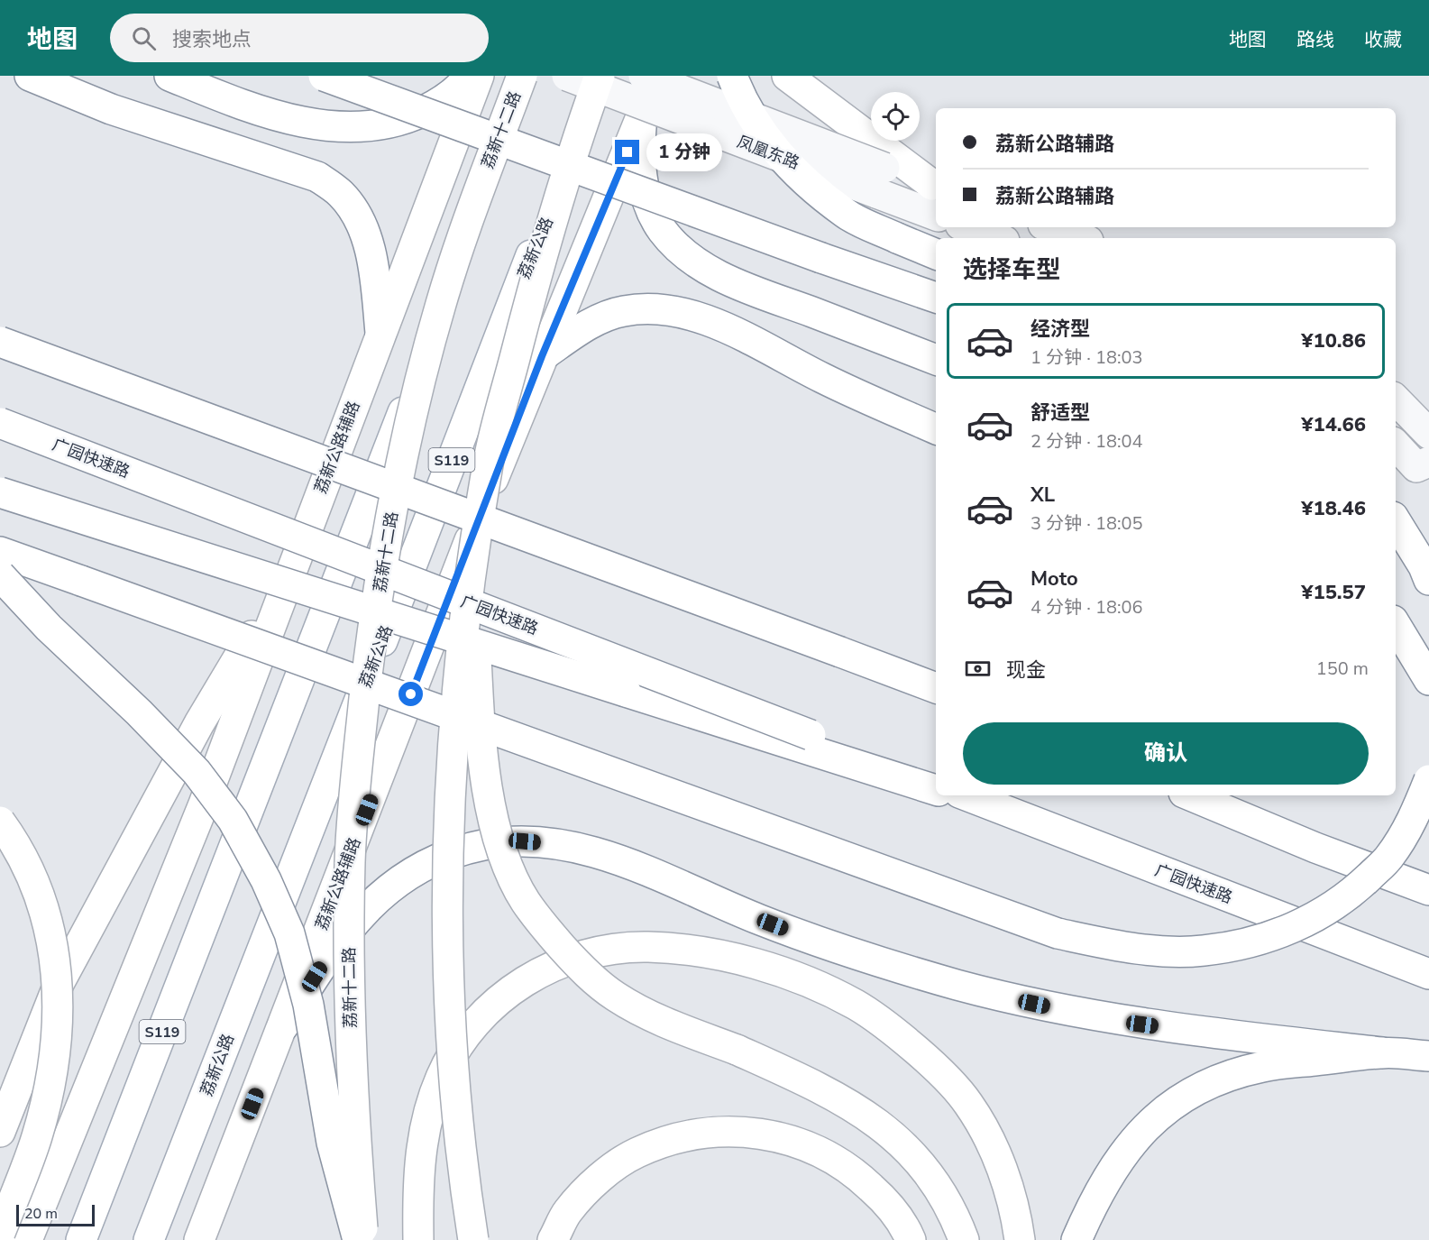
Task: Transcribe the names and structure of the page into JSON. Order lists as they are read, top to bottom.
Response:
{
  "streets": {
    "main road": [
      "荔新十二路",
      "荔新公路",
      "荔新公路辅路",
      "广园快速路",
      "S119"
    ],
    "street": ["凤凰东路"]
  },
  "scale_bar": "20 m",
  "page": {
    "header": "地图",
    "search": "搜索地点",
    "nav": ["地图", "路线", "收藏"],
    "banner": ["荔新公路辅路", "荔新公路辅路"],
    "bubble": "1 分钟",
    "heading": "选择车型",
    "list": [
      {
        "name": "经济型",
        "note": "1 分钟 · 18:03",
        "value": "¥10.86"
      },
      {
        "name": "舒适型",
        "note": "2 分钟 · 18:04",
        "value": "¥14.66"
      },
      {
        "name": "XL",
        "note": "3 分钟 · 18:05",
        "value": "¥18.46"
      },
      {
        "name": "Moto",
        "note": "4 分钟 · 18:06",
        "value": "¥15.57"
      }
    ],
    "pay": ["现金", "150 m"],
    "buttons": "确认",
    "scale": "20 m"
  }
}
